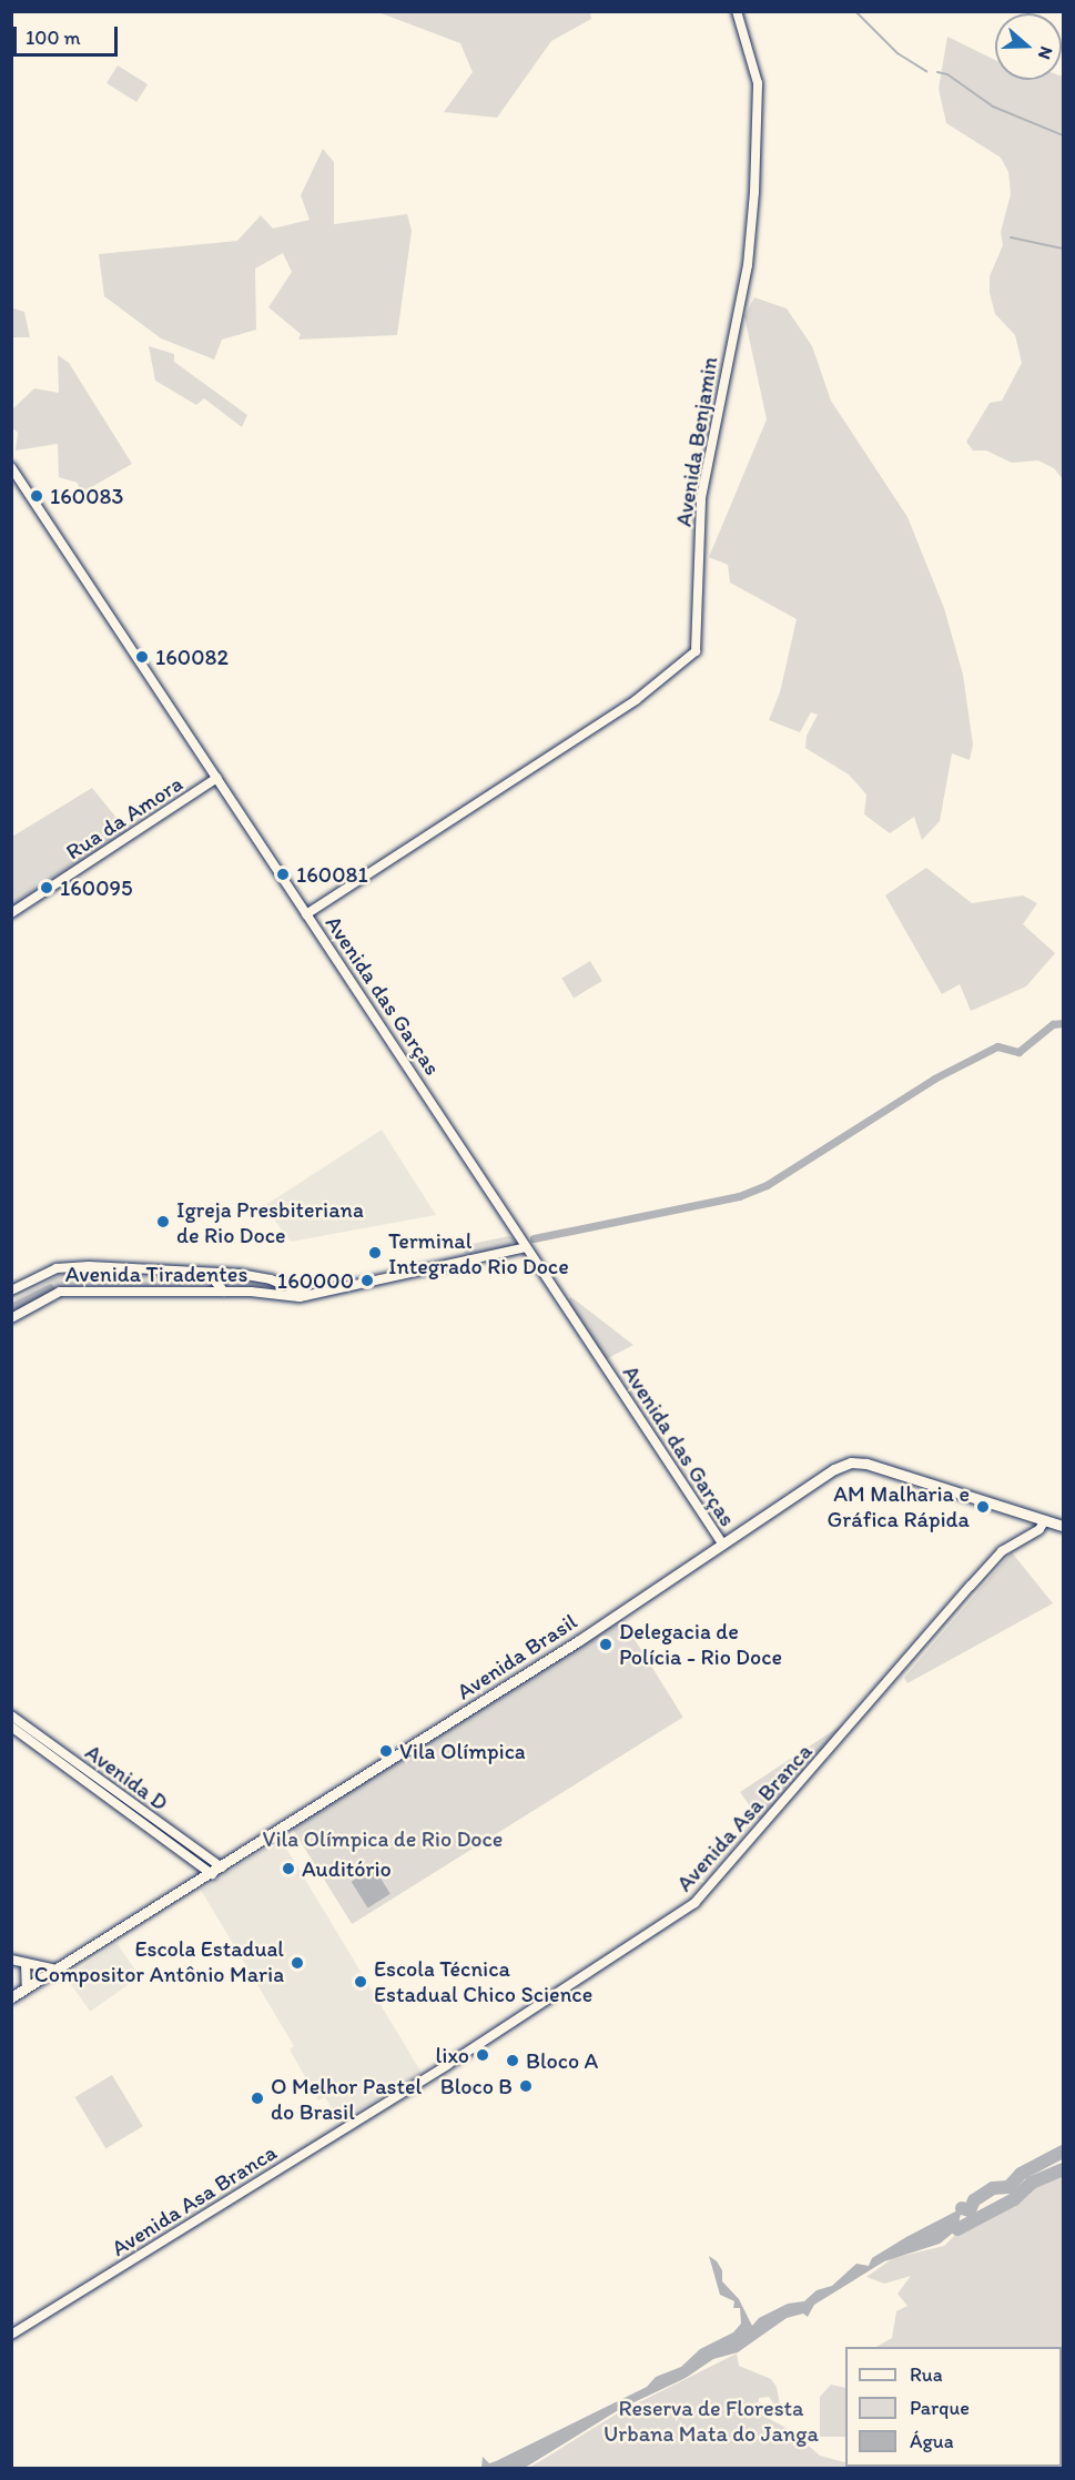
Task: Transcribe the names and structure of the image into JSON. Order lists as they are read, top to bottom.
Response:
{
  "streets": {
    "main road": ["Avenida das Garças", "Avenida Brasil"],
    "street": [
      "Avenida Benjamin",
      "Rua da Amora",
      "Avenida Tiradentes",
      "Avenida D",
      "Avenida Asa Branca"
    ]
  },
  "crossings": [
    ["Avenida Benjamin", "Avenida das Garças"],
    ["Rua da Amora", "Avenida das Garças"],
    ["Avenida das Garças", "Avenida Tiradentes"],
    ["Avenida das Garças", "Avenida Brasil"],
    ["Avenida Brasil", "Avenida D"],
    ["Avenida Brasil", "Avenida Asa Branca"]
  ],
  "parks": ["Vila Olímpica de Rio Doce", "Reserva de Floresta Urbana Mata do Janga"],
  "places": [
    "160083",
    "160082",
    "160081",
    "160095",
    "Igreja Presbiteriana de Rio Doce",
    "Terminal Integrado Rio Doce",
    "160000",
    "AM Malharia e Gráfica Rápida",
    "Delegacia de Polícia - Rio Doce",
    "Vila Olímpica",
    "Auditório",
    "Escola Estadual Compositor Antônio Maria",
    "Escola Técnica Estadual Chico Science",
    "lixo",
    "Bloco A",
    "Bloco B",
    "O Melhor Pastel do Brasil"
  ],
  "legend": ["Rua", "Parque", "Água"],
  "scale_bar": "100 m",
  "north": "right"
}
